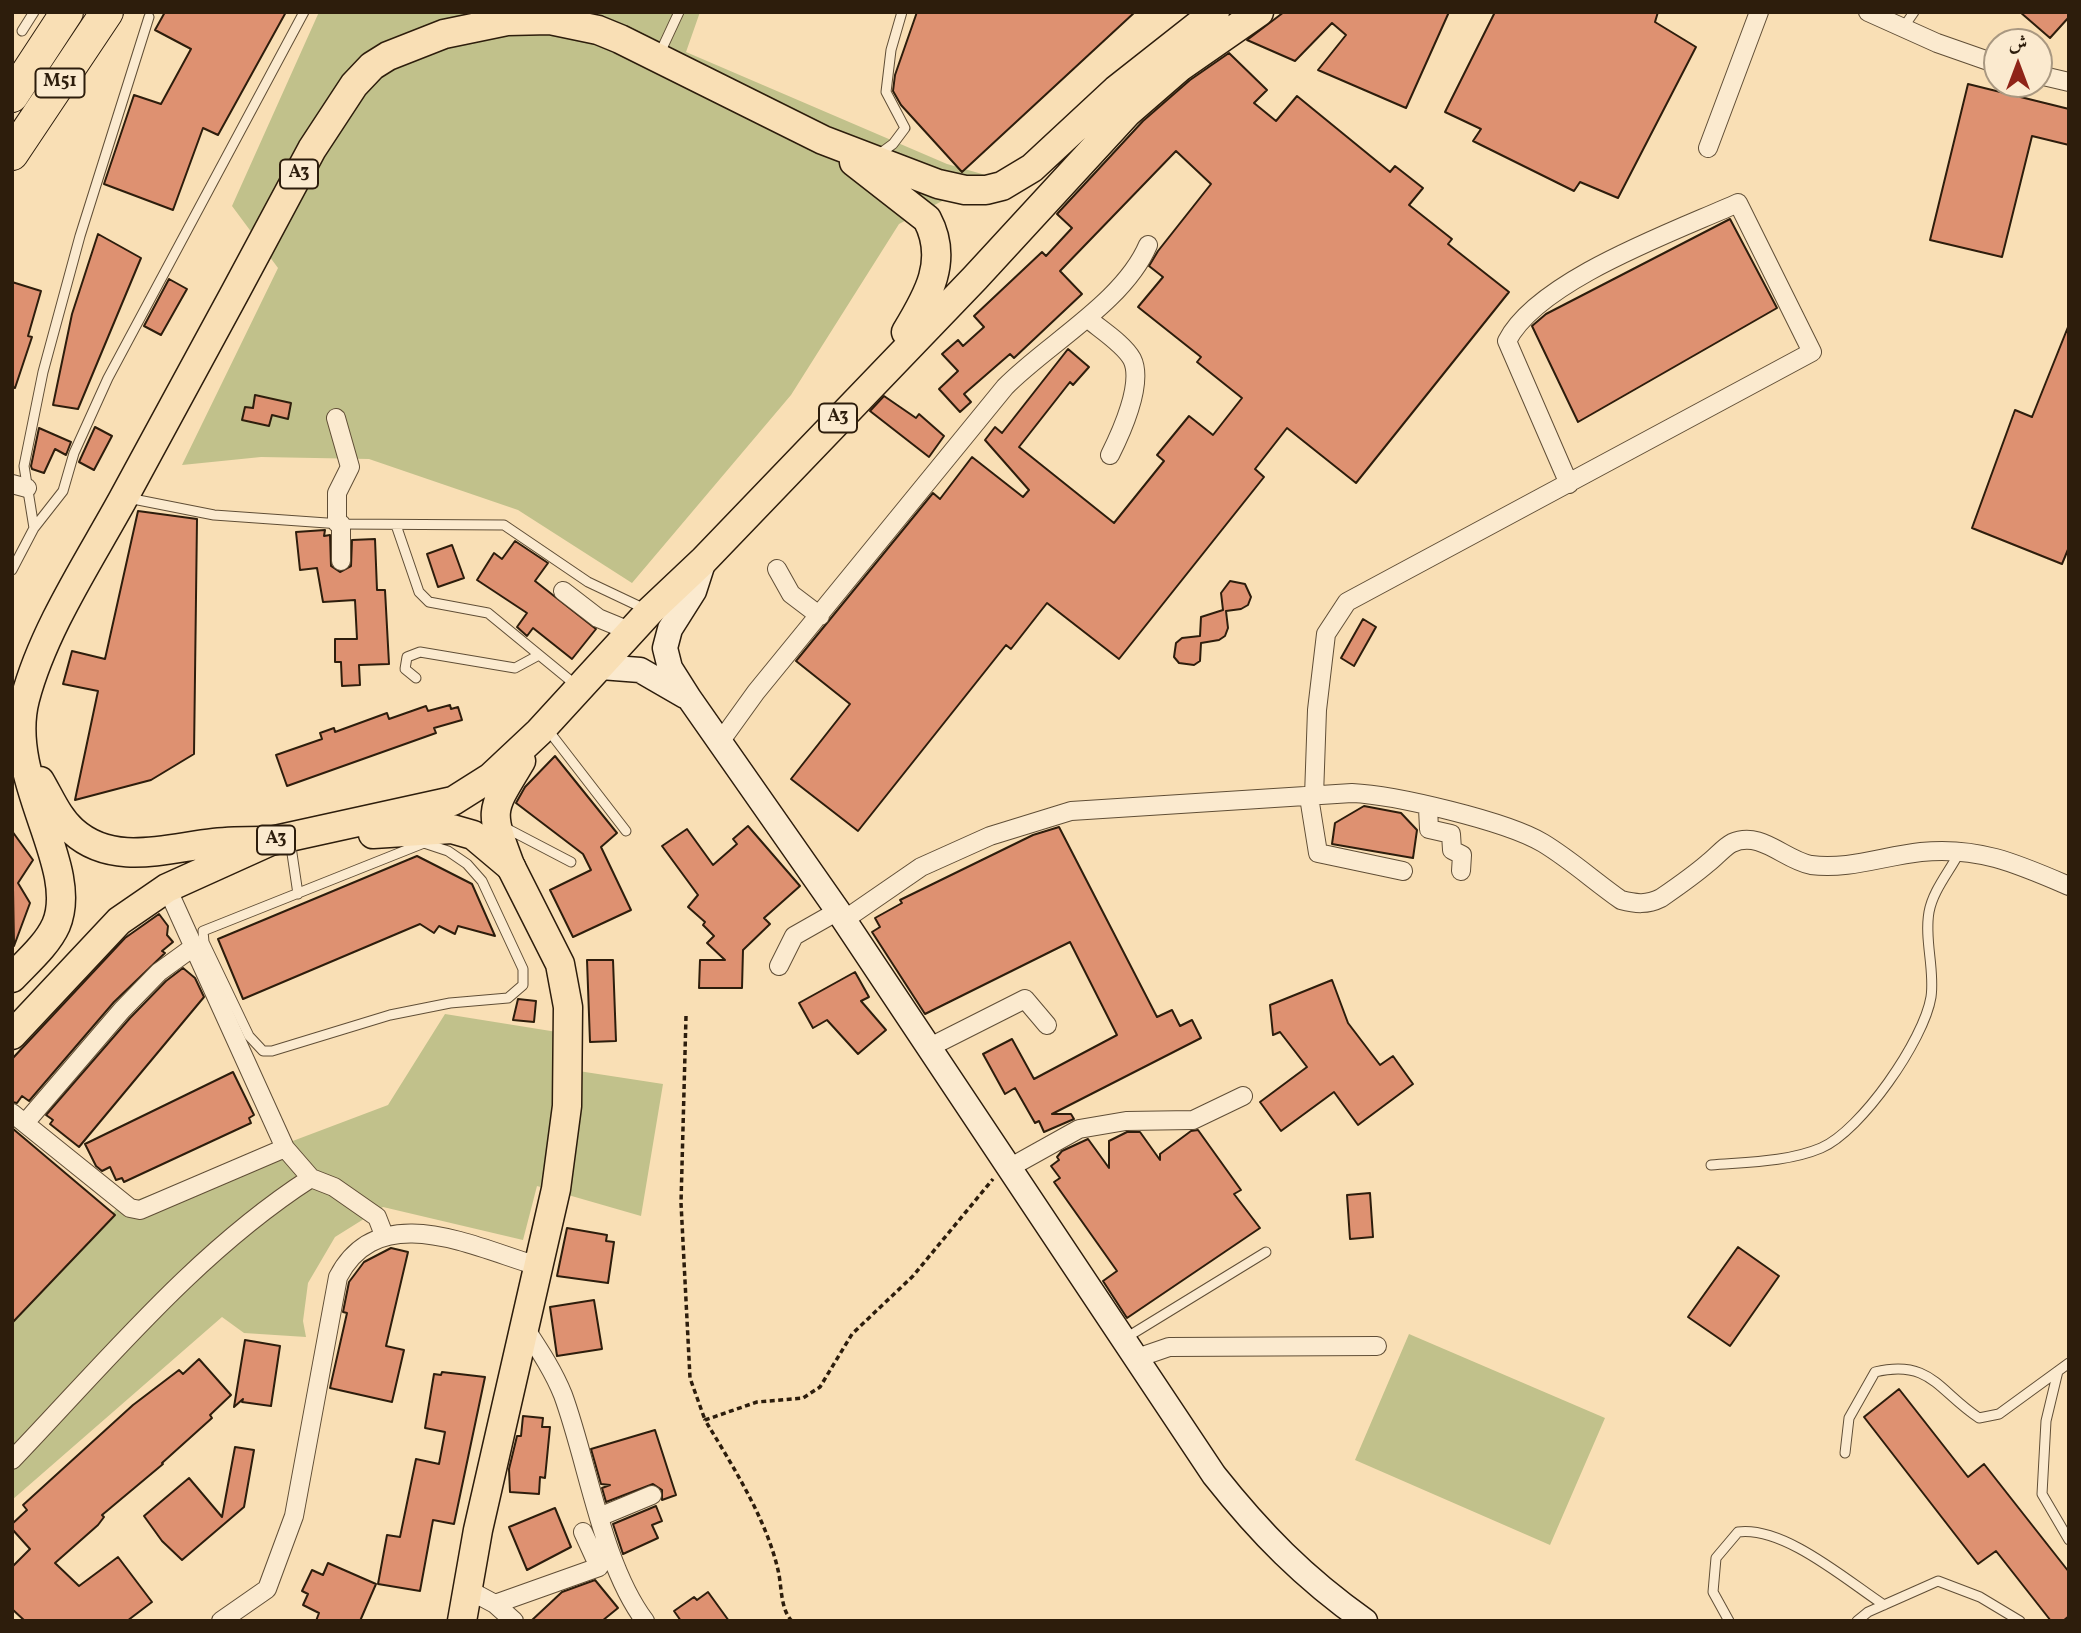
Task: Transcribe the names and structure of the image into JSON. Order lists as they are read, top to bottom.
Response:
{
  "streets": {
    "highway": ["M51"],
    "main road": ["A3"]
  },
  "north": "top"
}
